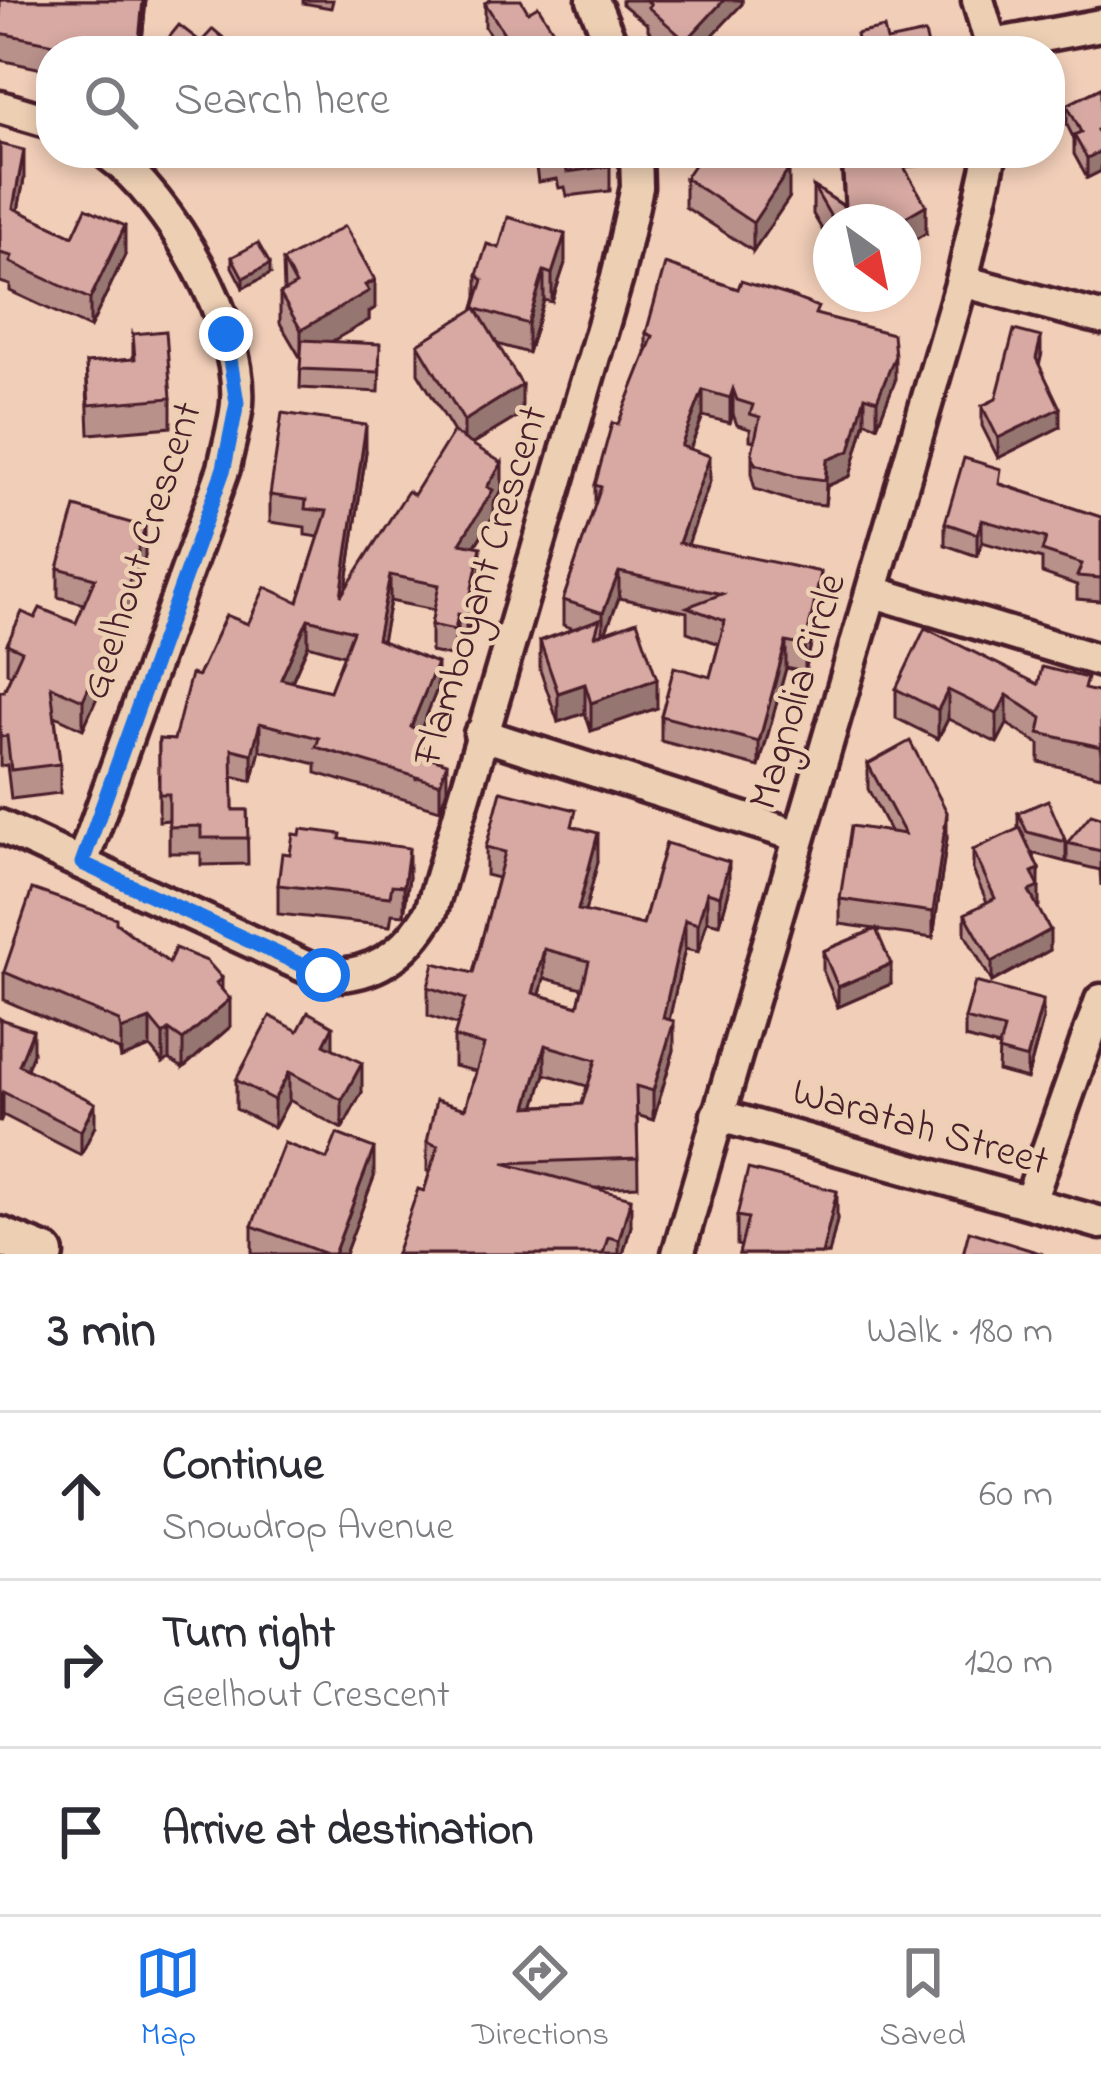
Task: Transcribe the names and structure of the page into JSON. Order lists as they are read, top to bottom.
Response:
{
  "streets": {
    "street": [
      "Geelhout Crescent",
      "Flamboyant Crescent",
      "Magnolia Circle",
      "Waratah Street"
    ]
  },
  "crossings": [
    ["Geelhout Crescent", "Flamboyant Crescent"],
    ["Magnolia Circle", "Waratah Street"]
  ],
  "north": "bottom right",
  "page": {
    "search": "Search here",
    "heading": ["3 min", "Walk · 180 m"],
    "list": [
      ["Continue", "Snowdrop Avenue", "60 m"],
      ["Turn right", "Geelhout Crescent", "120 m"],
      "Arrive at destination"
    ],
    "nav": ["Map", "Directions", "Saved"]
  }
}
